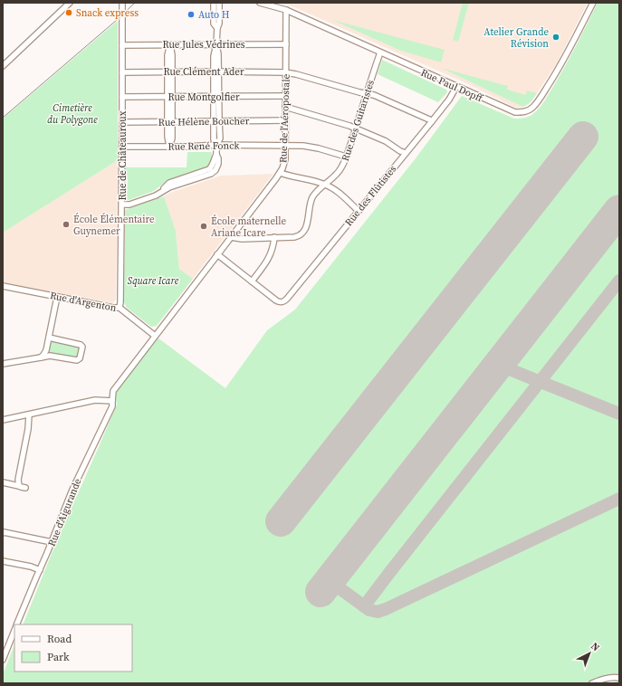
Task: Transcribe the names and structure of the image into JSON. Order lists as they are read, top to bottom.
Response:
{
  "streets": {
    "street": [
      "Rue Jules Védrines",
      "Rue Clément Ader",
      "Rue Paul Dopff",
      "Rue Montgolfier",
      "Rue de l'Aéropostale",
      "Rue des Guitaristes",
      "Rue Hélène Boucher",
      "Rue René Fonck",
      "Rue de Châteauroux",
      "Rue des Flûtistes",
      "Rue d'Argenton",
      "Rue d'Aigurande"
    ]
  },
  "crossings": [
    ["Rue Jules Védrines", "Rue de l'Aéropostale"],
    ["Rue Jules Védrines", "Rue de Châteauroux"],
    ["Rue Clément Ader", "Rue de l'Aéropostale"],
    ["Rue Clément Ader", "Rue des Guitaristes"],
    ["Rue Clément Ader", "Rue de Châteauroux"],
    ["Rue Clément Ader", "Rue des Flûtistes"],
    ["Rue Paul Dopff", "Rue de l'Aéropostale"],
    ["Rue Paul Dopff", "Rue des Guitaristes"],
    ["Rue Paul Dopff", "Rue des Flûtistes"],
    ["Rue Montgolfier", "Rue de l'Aéropostale"],
    ["Rue Montgolfier", "Rue de Châteauroux"],
    ["Rue de l'Aéropostale", "Rue des Guitaristes"],
    ["Rue de l'Aéropostale", "Rue Hélène Boucher"],
    ["Rue de l'Aéropostale", "Rue René Fonck"],
    ["Rue de l'Aéropostale", "Rue d'Argenton"],
    ["Rue de l'Aéropostale", "Rue d'Aigurande"],
    ["Rue des Guitaristes", "Rue René Fonck"],
    ["Rue Hélène Boucher", "Rue de Châteauroux"],
    ["Rue René Fonck", "Rue de Châteauroux"],
    ["Rue de Châteauroux", "Rue d'Argenton"],
    ["Rue d'Argenton", "Rue d'Aigurande"]
  ],
  "parks": ["Cimetière du Polygone", "Square Icare"],
  "places": [
    "Snack express",
    "Auto H",
    "Atelier Grande Révision",
    "École Élémentaire Guynemer",
    "École maternelle Ariane Icare"
  ],
  "legend": ["Road", "Park"],
  "north": "top right"
}
